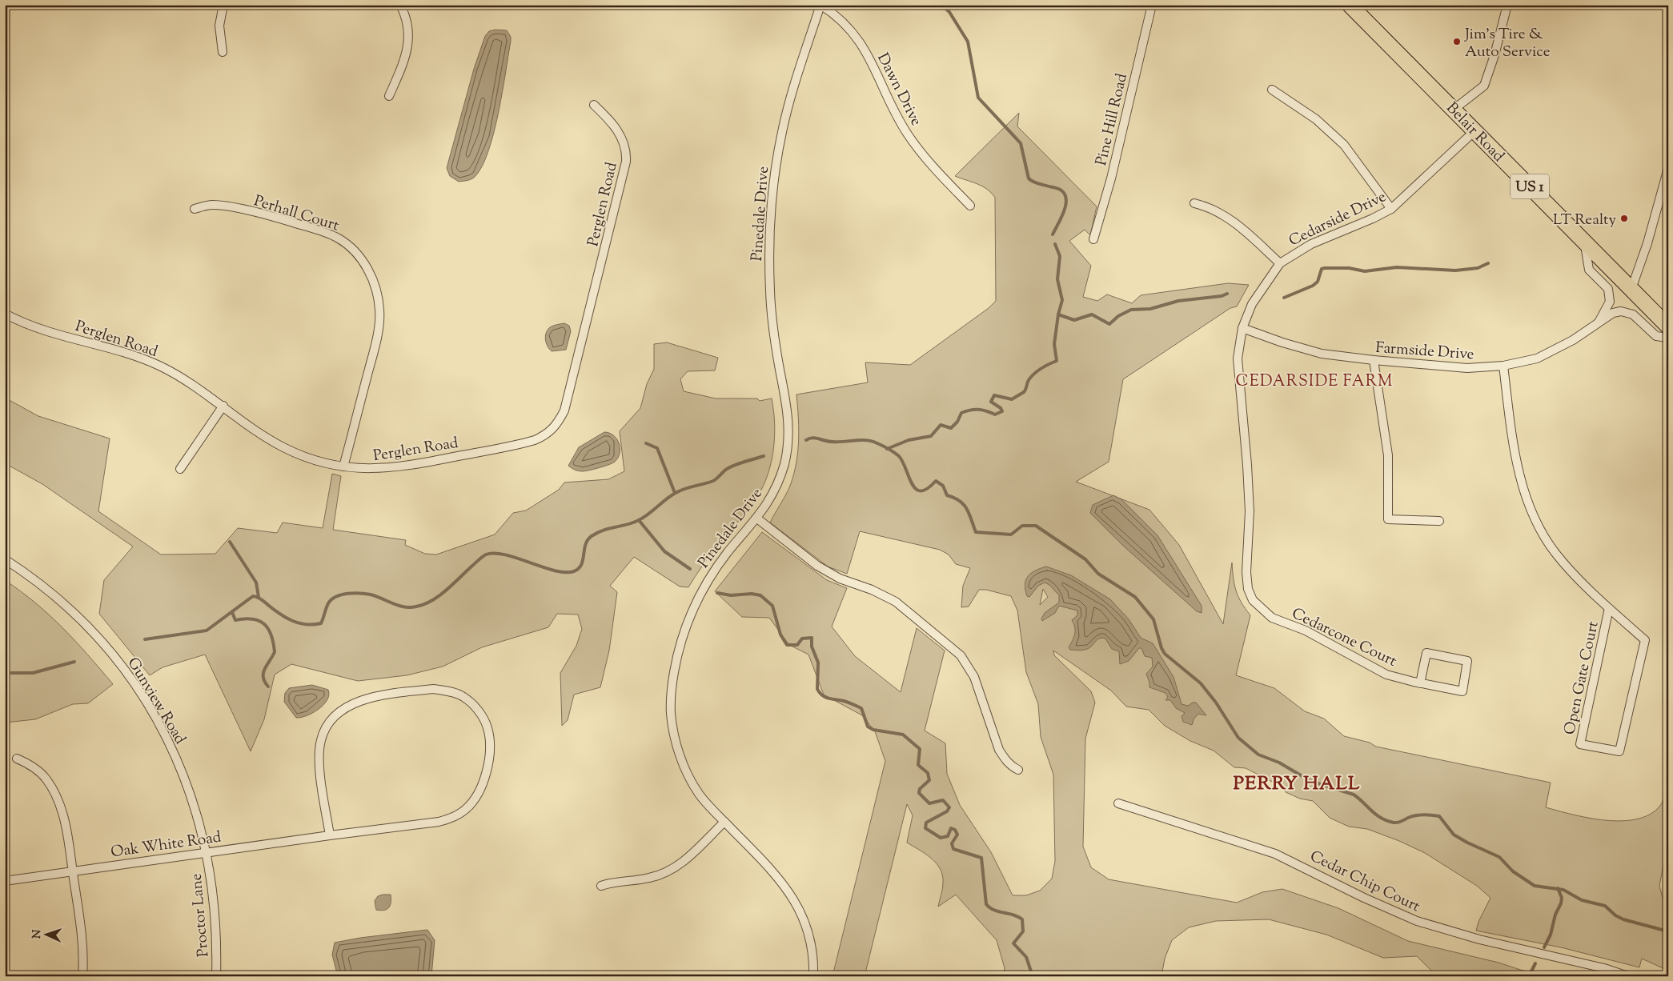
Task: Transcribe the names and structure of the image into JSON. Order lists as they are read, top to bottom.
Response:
{
  "streets": {
    "highway": ["Belair Road", "US 1"],
    "street": [
      "Dawn Drive",
      "Pine Hill Road",
      "Perglen Road",
      "Perhall Court",
      "Pinedale Drive",
      "Cedarside Drive",
      "Farmside Drive",
      "Cedarcone Court",
      "Open Gate Court",
      "Gunview Road",
      "Oak White Road",
      "Cedar Chip Court",
      "Proctor Lane"
    ]
  },
  "crossings": [
    ["Dawn Drive", "Pinedale Drive"],
    ["Belair Road", "Cedarside Drive"],
    ["Belair Road", "Farmside Drive"],
    ["Perglen Road", "Perhall Court"],
    ["Cedarside Drive", "Farmside Drive"],
    ["Cedarside Drive", "Cedarcone Court"],
    ["Farmside Drive", "Open Gate Court"],
    ["Gunview Road", "Oak White Road"],
    ["Gunview Road", "Proctor Lane"],
    ["Oak White Road", "Proctor Lane"]
  ],
  "districts": ["CEDARSIDE FARM", "PERRY HALL"],
  "places": ["Jim's Tire & Auto Service", "LT Realty"],
  "north": "left"
}
